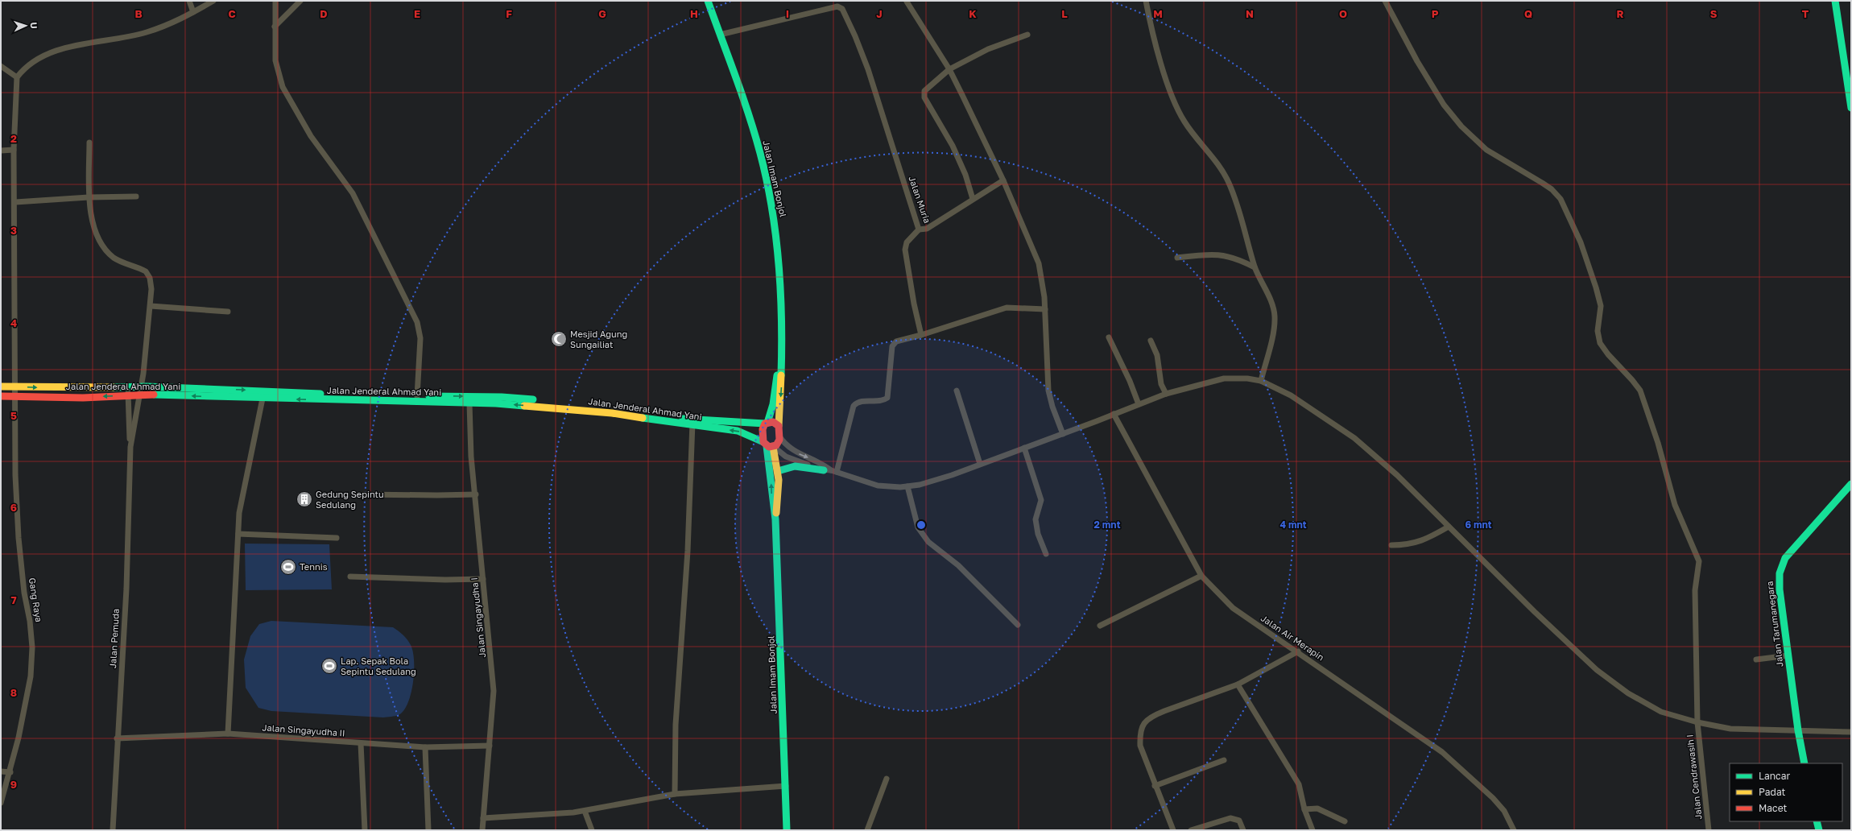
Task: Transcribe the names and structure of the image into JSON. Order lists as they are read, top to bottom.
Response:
{
  "streets": {
    "main road": ["Jalan Imam Bonjol", "Jalan Jenderal Ahmad Yani", "Jalan Tarumanegara"],
    "street": [
      "Jalan Muria",
      "Gang Raya",
      "Jalan Singayudha I",
      "Jalan Air Merapin",
      "Jalan Pemuda",
      "Jalan Singayudha II",
      "Jalan Cendrawasih I"
    ]
  },
  "crossings": [
    ["Jalan Imam Bonjol", "Jalan Muria"],
    ["Jalan Imam Bonjol", "Jalan Jenderal Ahmad Yani"],
    ["Jalan Jenderal Ahmad Yani", "Gang Raya"],
    ["Jalan Jenderal Ahmad Yani", "Jalan Singayudha I"],
    ["Jalan Jenderal Ahmad Yani", "Jalan Pemuda"],
    ["Jalan Singayudha I", "Jalan Singayudha II"],
    ["Jalan Pemuda", "Jalan Singayudha II"]
  ],
  "places": {
    "mosque": ["Mesjid Agung Sungailiat"],
    "building": ["Gedung Sepintu Sedulang"],
    "sports": ["Tennis", "Lap. Sepak Bola Sepintu Sedulang"]
  },
  "legend": ["Lancar", "Padat", "Macet"],
  "north": "right",
  "grid": {
    "columns": [
      "B",
      "C",
      "D",
      "E",
      "F",
      "G",
      "H",
      "I",
      "J",
      "K",
      "L",
      "M",
      "N",
      "O",
      "P",
      "Q",
      "R",
      "S",
      "T"
    ],
    "rows": [
      "2",
      "3",
      "4",
      "5",
      "6",
      "7",
      "8",
      "9"
    ]
  },
  "rings": ["2 mnt", "4 mnt", "6 mnt"]
}
